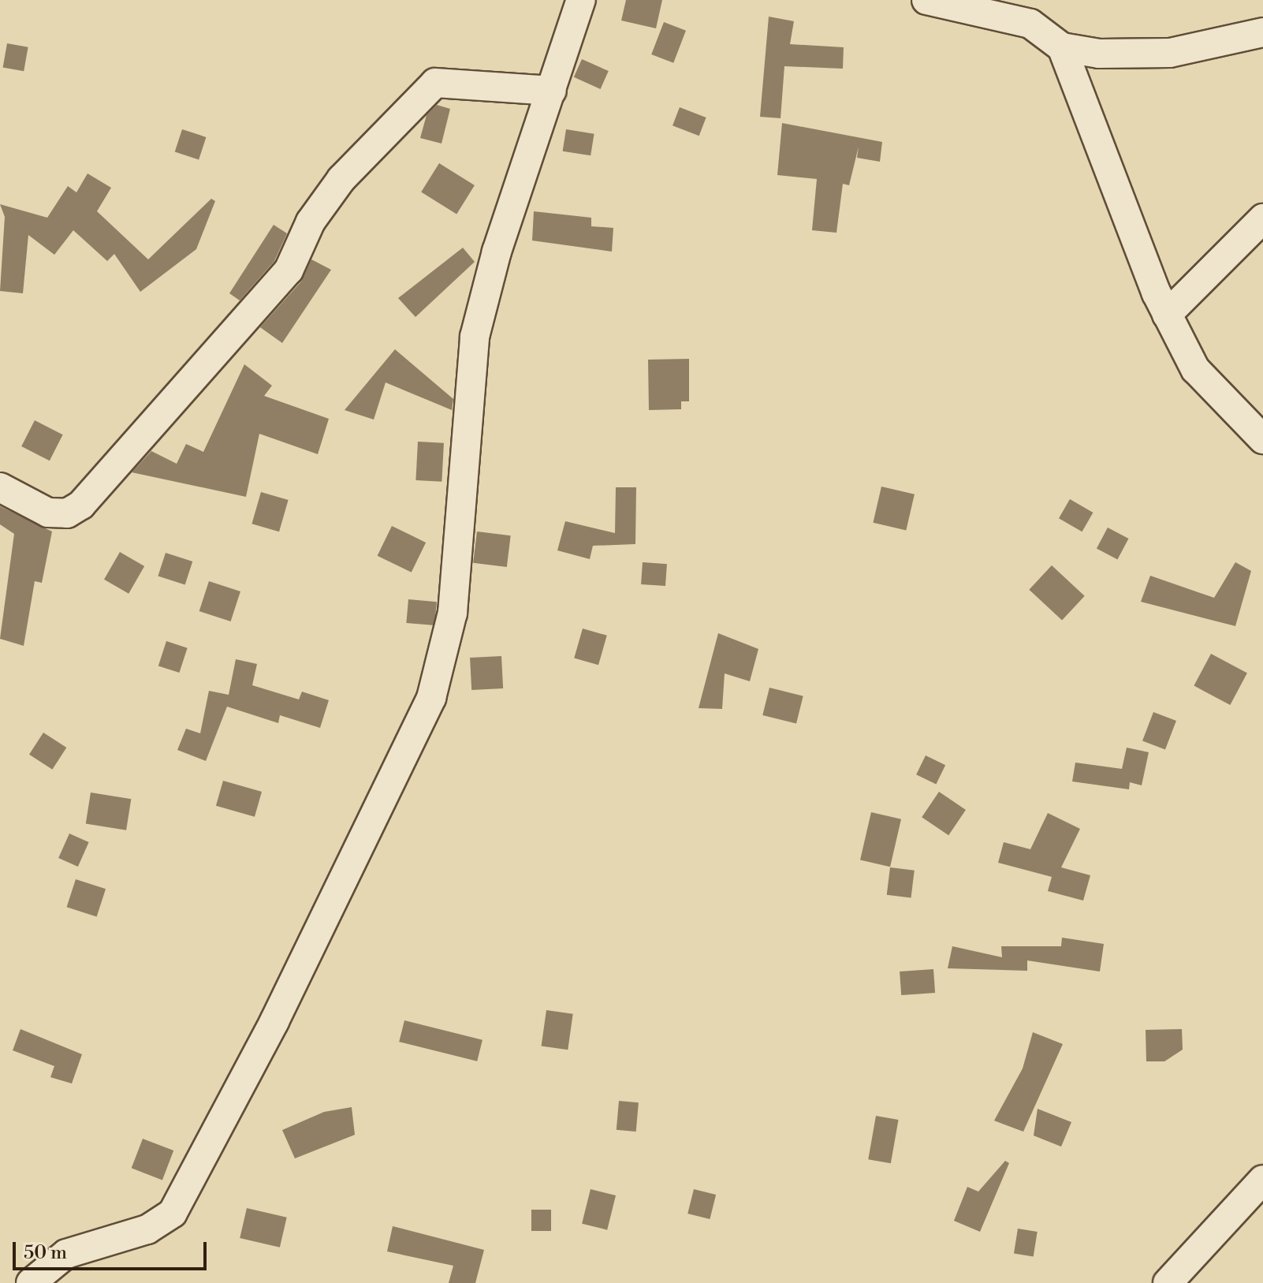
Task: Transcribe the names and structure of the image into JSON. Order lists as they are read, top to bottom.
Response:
{
  "scale_bar": "50 m"
}
